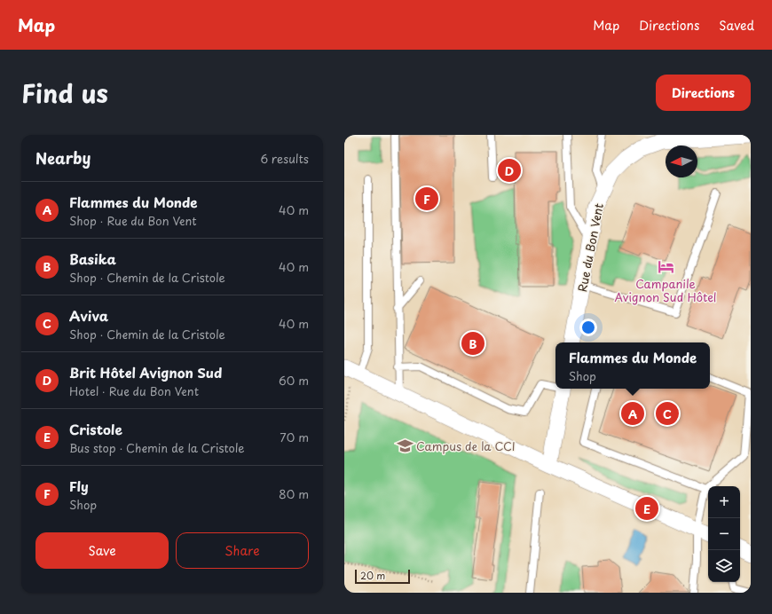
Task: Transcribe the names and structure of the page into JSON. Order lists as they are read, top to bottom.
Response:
{
  "streets": {
    "street": ["Rue du Bon Vent"]
  },
  "places": {
    "hotel": ["Campanile Avignon Sud Hôtel"],
    "school or university": ["Campus de la CCI"]
  },
  "scale_bar": "20 m",
  "north": "left",
  "page": {
    "header": "Map",
    "nav": ["Map", "Directions", "Saved"],
    "title": "Find us",
    "buttons": [
      "Directions",
      ["Save", "Share"]
    ],
    "heading": ["Nearby", "6 results"],
    "pins": [
      "D",
      "F",
      "B",
      "A",
      "C",
      "E"
    ],
    "list": [
      {
        "mark": "A",
        "name": "Flammes du Monde",
        "note": "Shop · Rue du Bon Vent",
        "value": "40 m"
      },
      {
        "mark": "B",
        "name": "Basika",
        "note": "Shop · Chemin de la Cristole",
        "value": "40 m"
      },
      {
        "mark": "C",
        "name": "Aviva",
        "note": "Shop · Chemin de la Cristole",
        "value": "40 m"
      },
      {
        "mark": "D",
        "name": "Brit Hôtel Avignon Sud",
        "note": "Hotel · Rue du Bon Vent",
        "value": "60 m"
      },
      {
        "mark": "E",
        "name": "Cristole",
        "note": "Bus stop · Chemin de la Cristole",
        "value": "70 m"
      },
      {
        "mark": "F",
        "name": "Fly",
        "note": "Shop",
        "value": "80 m"
      }
    ],
    "popup": ["Flammes du Monde", "Shop"],
    "map_buttons": ["+", "−"],
    "scale": "20 m"
  }
}
